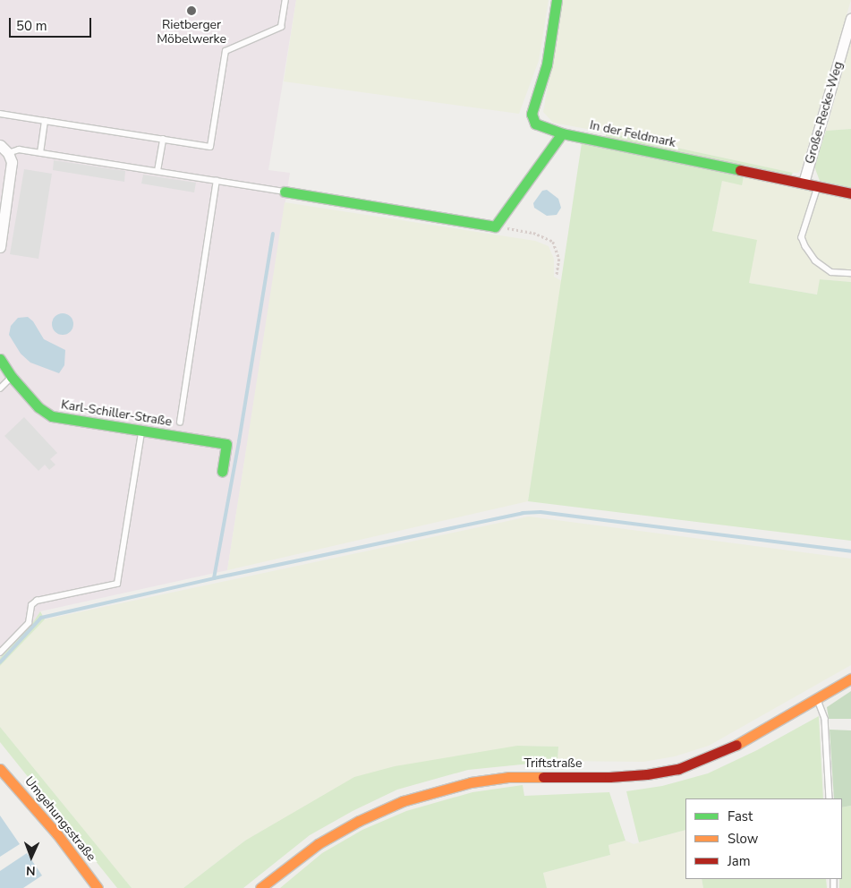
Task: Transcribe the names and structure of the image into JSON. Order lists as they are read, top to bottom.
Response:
{
  "streets": {
    "street": [
      "Große-Recke-Weg",
      "In der Feldmark",
      "Karl-Schiller-Straße",
      "Triftstraße",
      "Umgehungsstraße"
    ]
  },
  "crossings": [
    ["Große-Recke-Weg", "In der Feldmark"]
  ],
  "places": ["Rietberger Möbelwerke"],
  "legend": ["Fast", "Slow", "Jam"],
  "scale_bar": "50 m",
  "north": "bottom"
}
